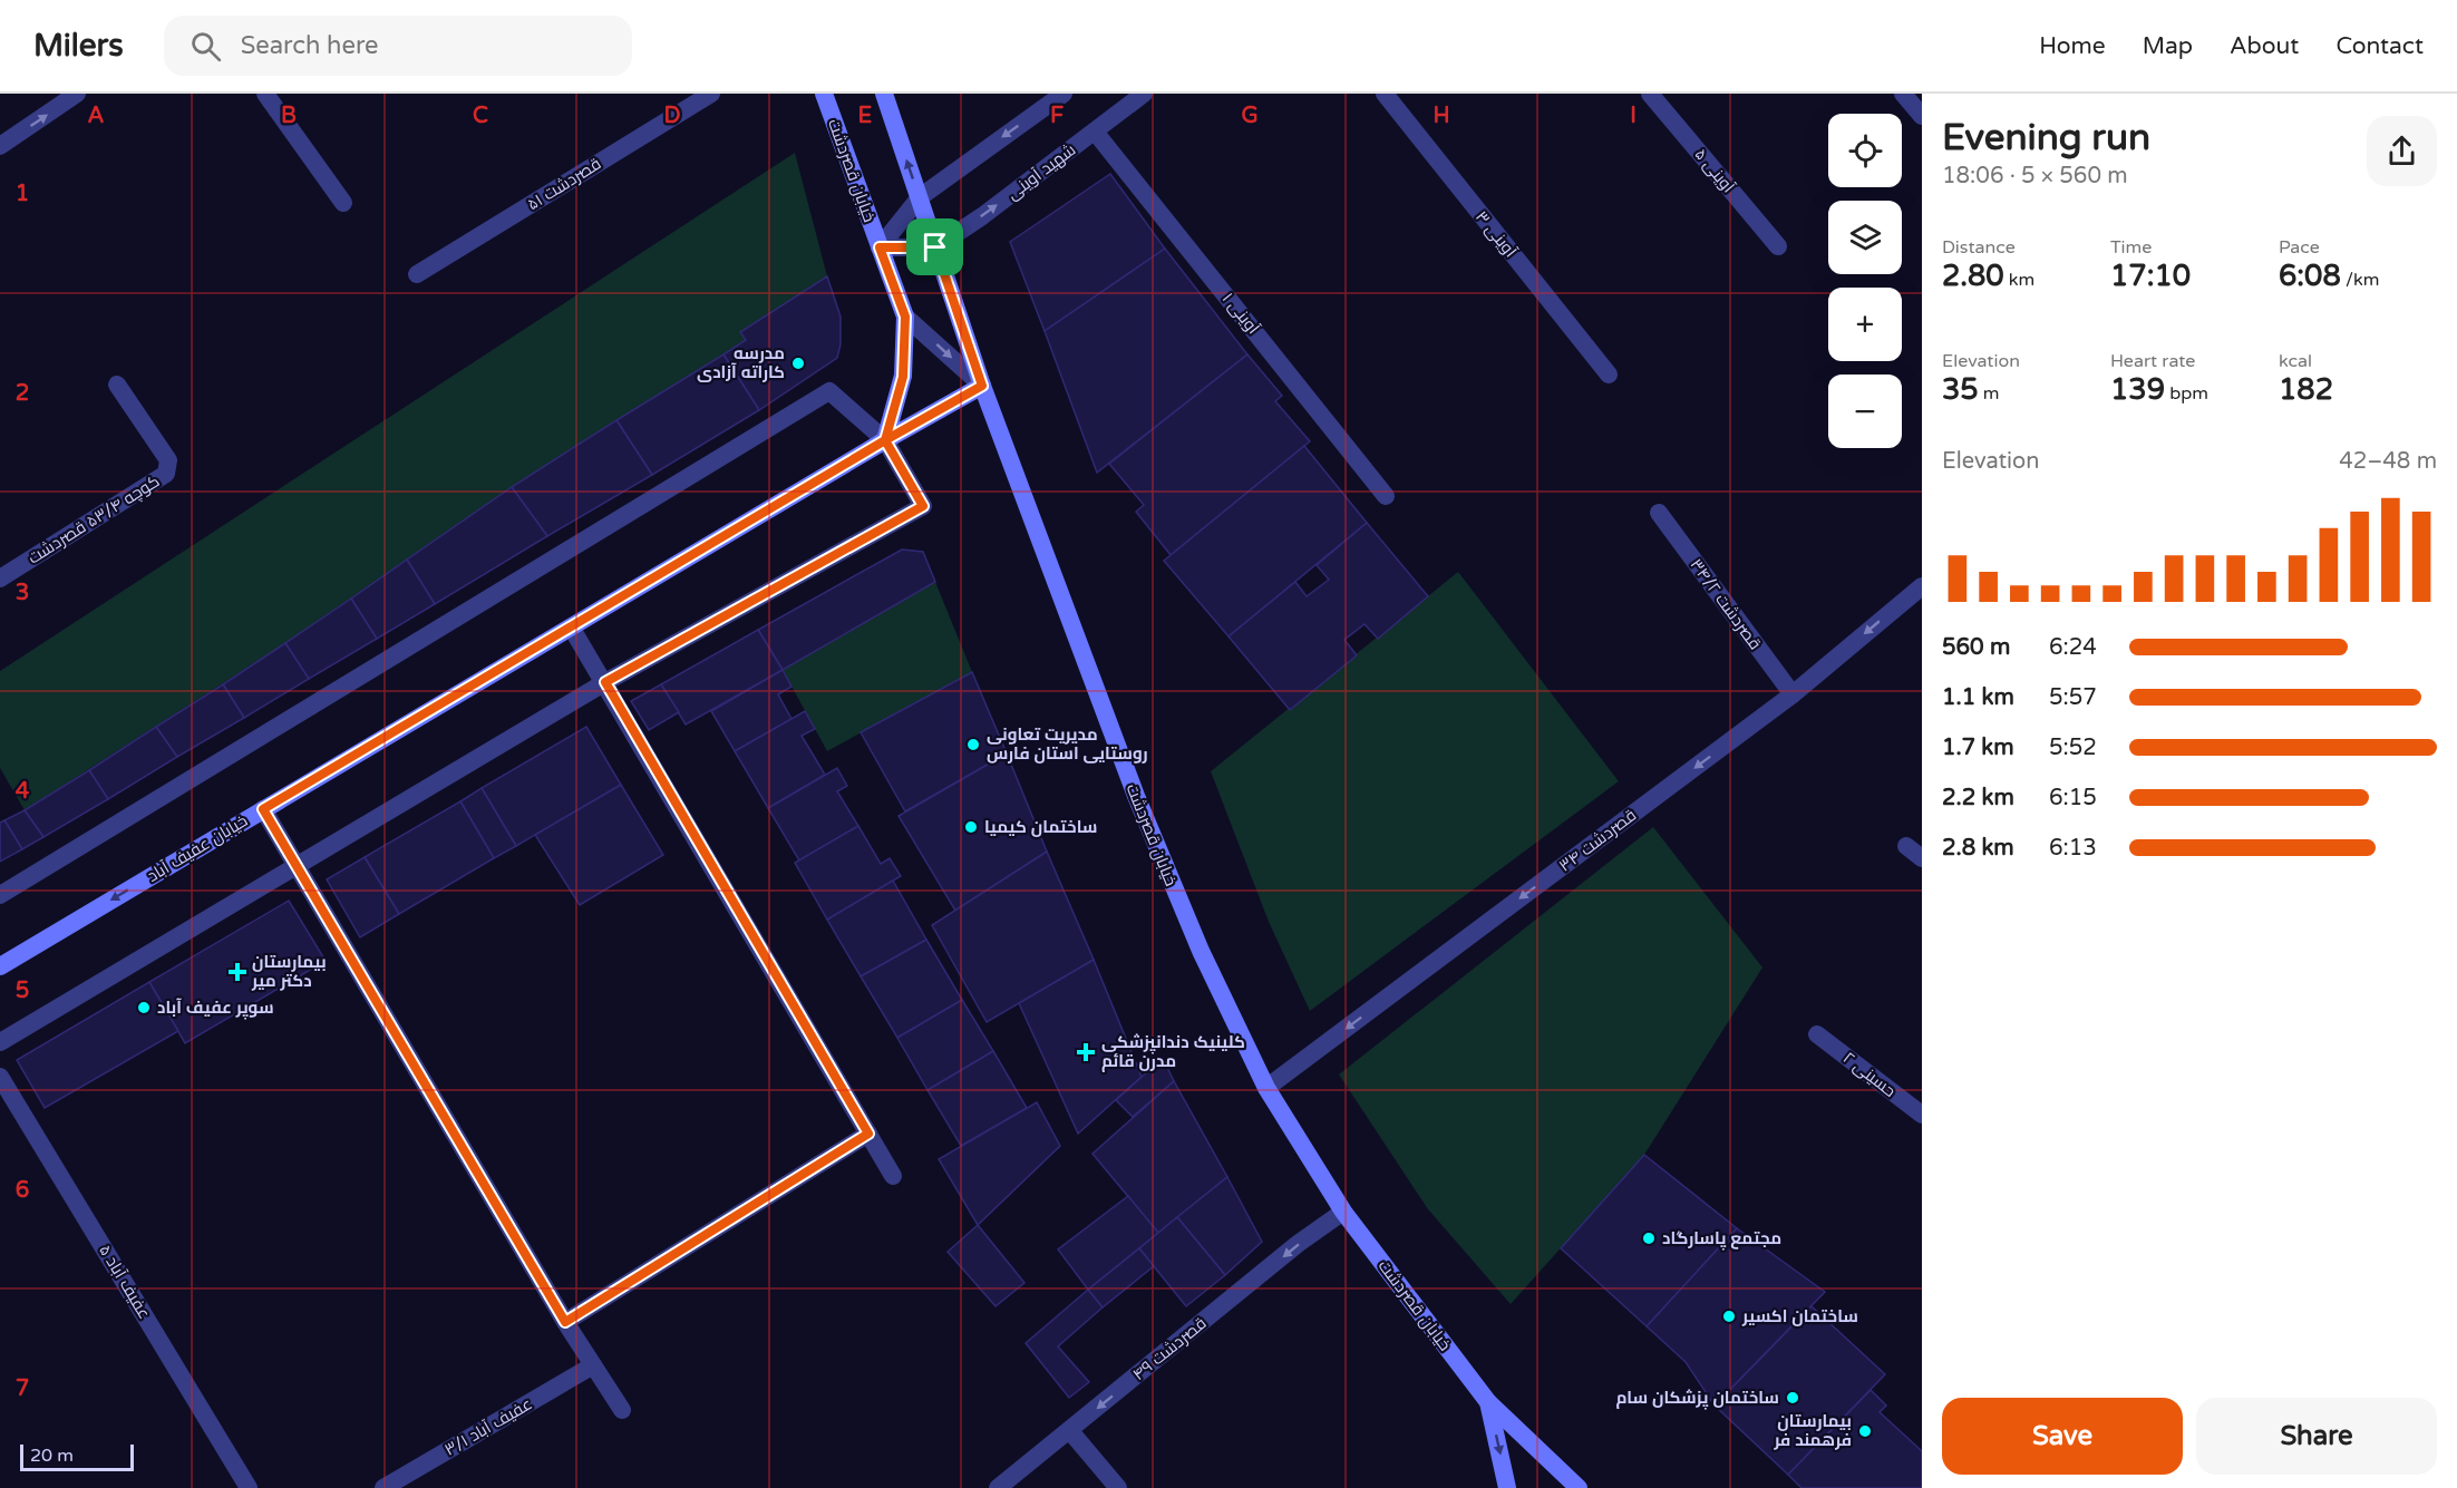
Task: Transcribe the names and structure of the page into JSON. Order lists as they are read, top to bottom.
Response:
{
  "streets": {
    "main road": ["خیابان قصردشت", "خیابان عفیف آباد"],
    "street": [
      "۵ آوینی",
      "شهید آوینی",
      "۵۱ قصردشت",
      "۳ آوینی",
      "۱ آوینی",
      "کوچه ۵۳/۴ قصردشت",
      "قصردشت ۳۴/۲",
      "قصردشت ۳۴",
      "۲ حسینی",
      "عفیف آباد ۵",
      "قصردشت ۴۹",
      "عفیف آباد ۳/۱"
    ]
  },
  "crossings": [
    ["خیابان قصردشت", "شهید آوینی"],
    ["خیابان قصردشت", "قصردشت ۳۴"],
    ["خیابان قصردشت", "خیابان عفیف آباد"],
    ["خیابان قصردشت", "قصردشت ۴۹"],
    ["شهید آوینی", "۱ آوینی"],
    ["قصردشت ۳۴/۲", "قصردشت ۳۴"]
  ],
  "one_way": ["قصردشت ۳۴", "قصردشت ۴۹"],
  "places": {
    "other": [
      "مدرسه کاراته آزادی",
      "مدیریت تعاونی روستایی استان فارس",
      "ساختمان کیمیا",
      "سوپر عفیف آباد",
      "مجتمع پاسارگاد",
      "ساختمان اکسیر",
      "ساختمان پزشکان سام",
      "بیمارستان فرهمند فر"
    ],
    "health": ["بیمارستان دکتر میر", "کلینیک دندانپزشکی مدرن قائم"]
  },
  "scale_bar": "20 m",
  "page": {
    "header": "Milers",
    "search": "Search here",
    "nav": [
      "Home",
      "Map",
      "About",
      "Contact"
    ],
    "heading": ["Evening run", "18:06 · 5 × 560 m"],
    "map_buttons": ["+", "−"],
    "stats": [
      ["Distance", "2.80 km"],
      ["Time", "17:10"],
      ["Pace", "6:08 /km"],
      ["Elevation", "35 m"],
      ["Heart rate", "139 bpm"],
      ["kcal", "182"]
    ],
    "chart": ["Elevation", "42–48 m"],
    "list": [
      {
        "name": "560 m",
        "note": "6:24"
      },
      {
        "name": "1.1 km",
        "note": "5:57"
      },
      {
        "name": "1.7 km",
        "note": "5:52"
      },
      {
        "name": "2.2 km",
        "note": "6:15"
      },
      {
        "name": "2.8 km",
        "note": "6:13"
      }
    ],
    "buttons": ["Save", "Share"],
    "scale": "20 m"
  },
  "grid": {
    "columns": [
      "A",
      "B",
      "C",
      "D",
      "E",
      "F",
      "G",
      "H",
      "I"
    ],
    "rows": [
      "1",
      "2",
      "3",
      "4",
      "5",
      "6",
      "7"
    ]
  }
}
